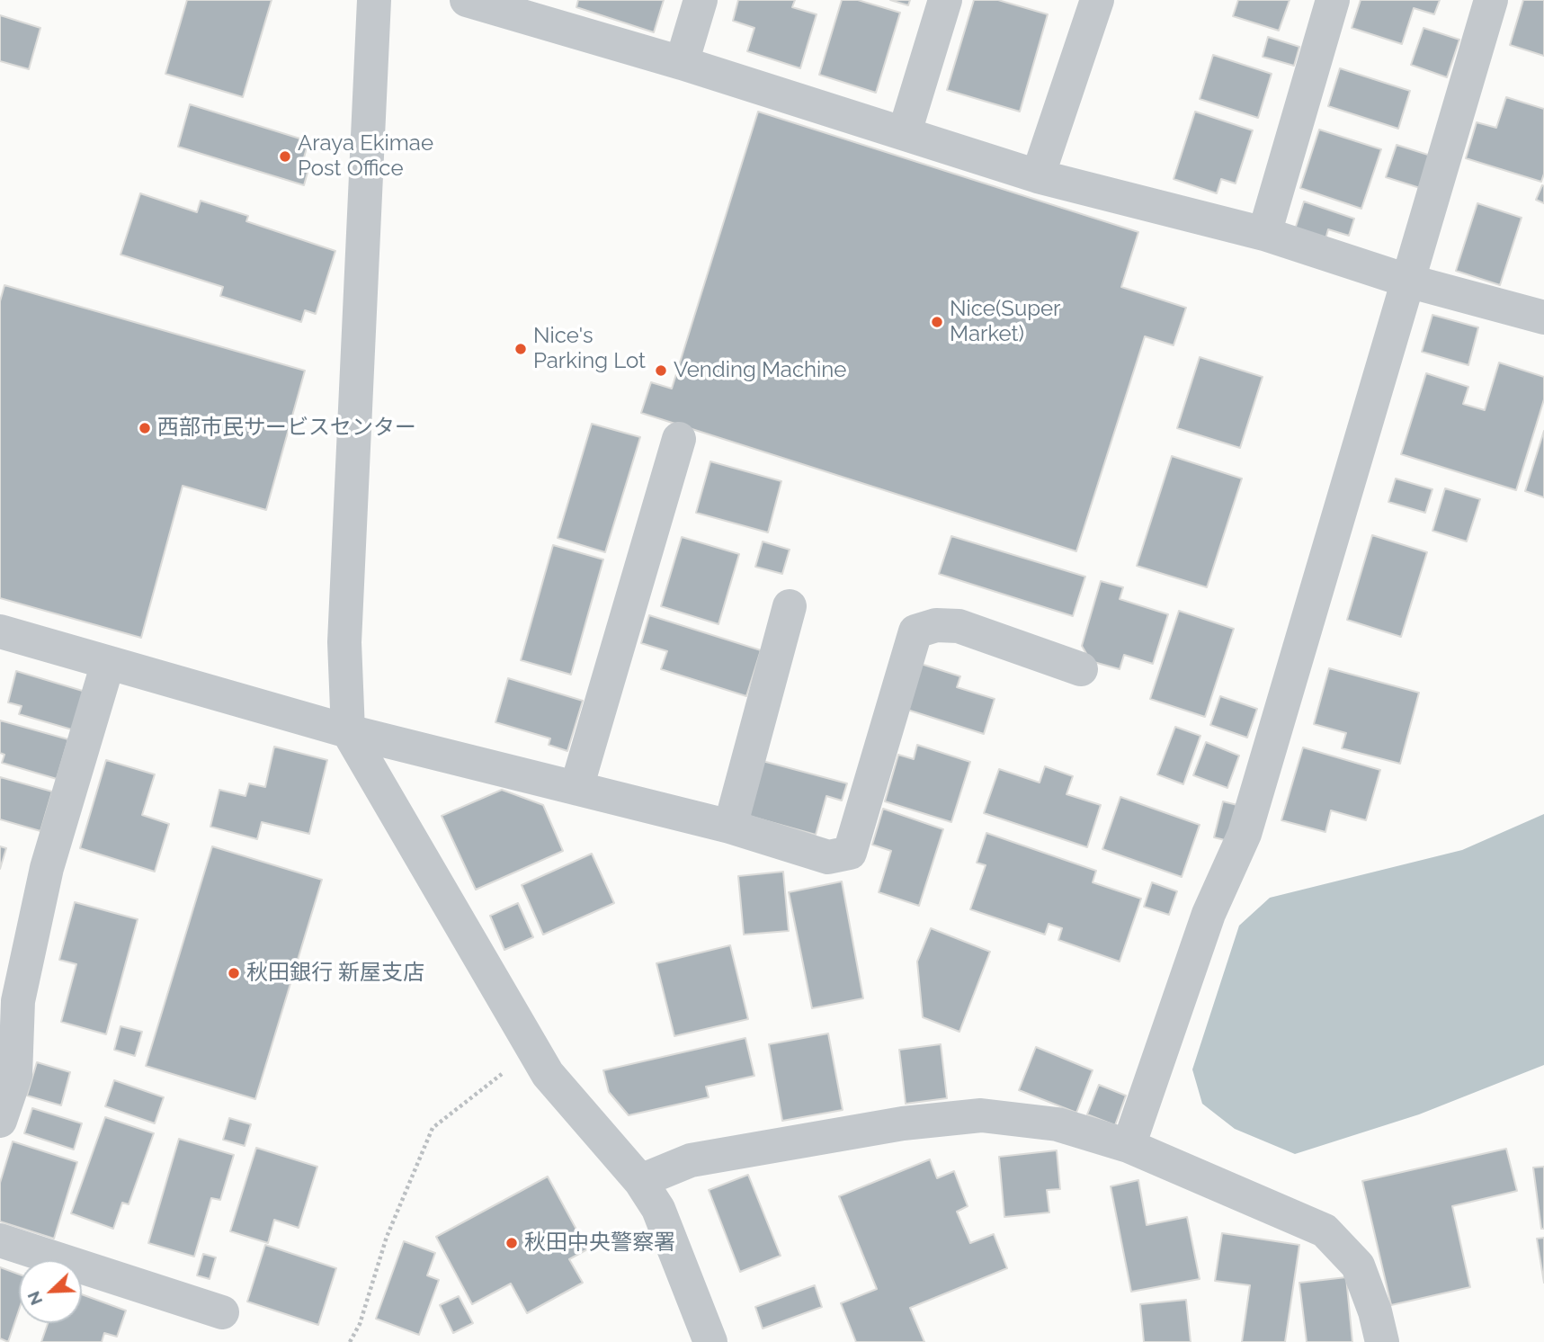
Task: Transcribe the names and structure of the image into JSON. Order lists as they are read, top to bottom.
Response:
{
  "places": [
    "Araya Ekimae Post Office",
    "Nice(Super Market)",
    "Nice's Parking Lot",
    "Vending Machine",
    "西部市民サービスセンター",
    "秋田銀行 新屋支店",
    "秋田中央警察署"
  ],
  "north": "bottom left"
}
